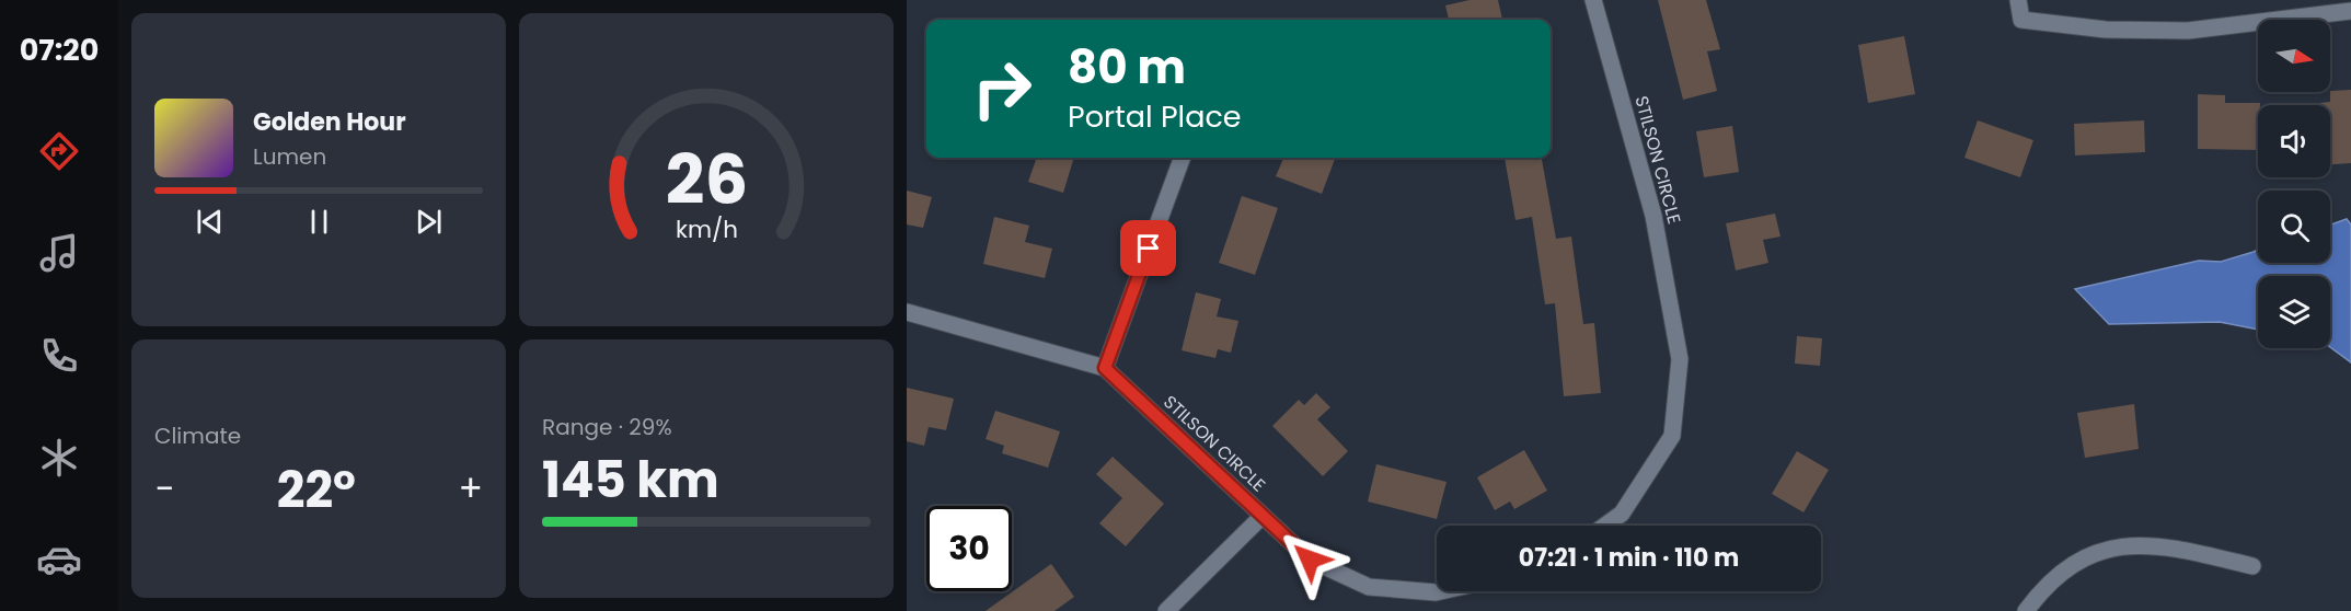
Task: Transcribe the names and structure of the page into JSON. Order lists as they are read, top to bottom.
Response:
{
  "streets": {
    "street": ["STILSON CIRCLE"]
  },
  "north": "right",
  "page": {
    "tabs": "07:20",
    "turn": ["80 m", "Portal Place"],
    "song": ["Golden Hour", "Lumen"],
    "tile": [
      "Climate",
      ["Range · 29%", "145 km"]
    ],
    "heat": ["−", "22°", "+"],
    "limit": "30",
    "trip": "07:21 · 1 min · 110 m",
    "gauge": ["26", "km/h"]
  }
}
